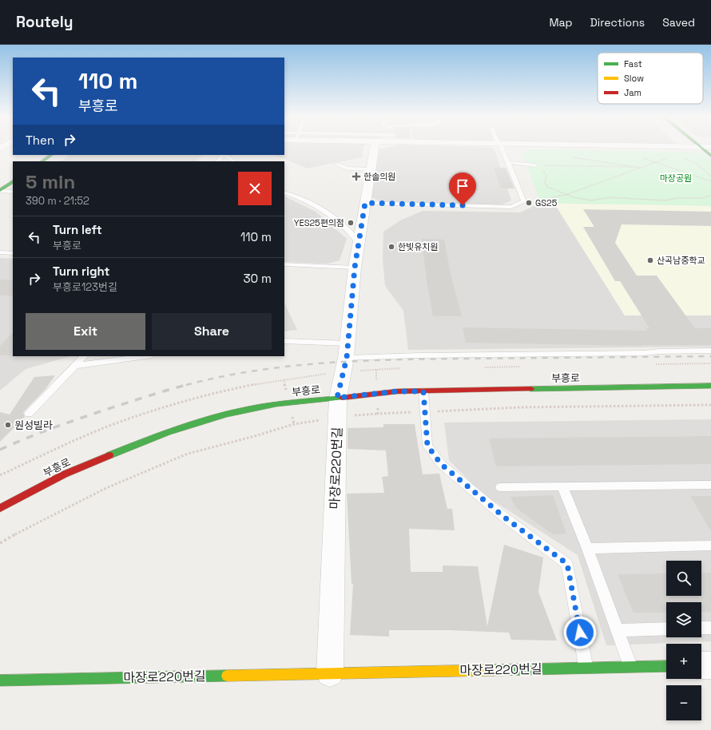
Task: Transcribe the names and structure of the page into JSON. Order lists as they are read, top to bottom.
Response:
{
  "streets": {
    "main road": ["부흥로", "마장로220번길"]
  },
  "crossings": [
    ["부흥로", "마장로220번길"]
  ],
  "parks": ["마장공원"],
  "places": {
    "health": ["한솔의원"],
    "other": [
      "GS25",
      "YES25편의점",
      "한빛유치원",
      "산곡남중학교",
      "원성빌라"
    ]
  },
  "legend": ["Fast", "Slow", "Jam"],
  "page": {
    "header": "Routely",
    "nav": ["Map", "Directions", "Saved"],
    "turn": ["110 m", "부흥로"],
    "then": "Then",
    "heading": ["5 min", "390 m · 21:52"],
    "list": [
      {
        "name": "Turn left",
        "note": "부흥로",
        "value": "110 m"
      },
      {
        "name": "Turn right",
        "note": "부흥로123번길",
        "value": "30 m"
      }
    ],
    "buttons": ["Exit", "Share"],
    "map_buttons": ["+", "−"]
  }
}
